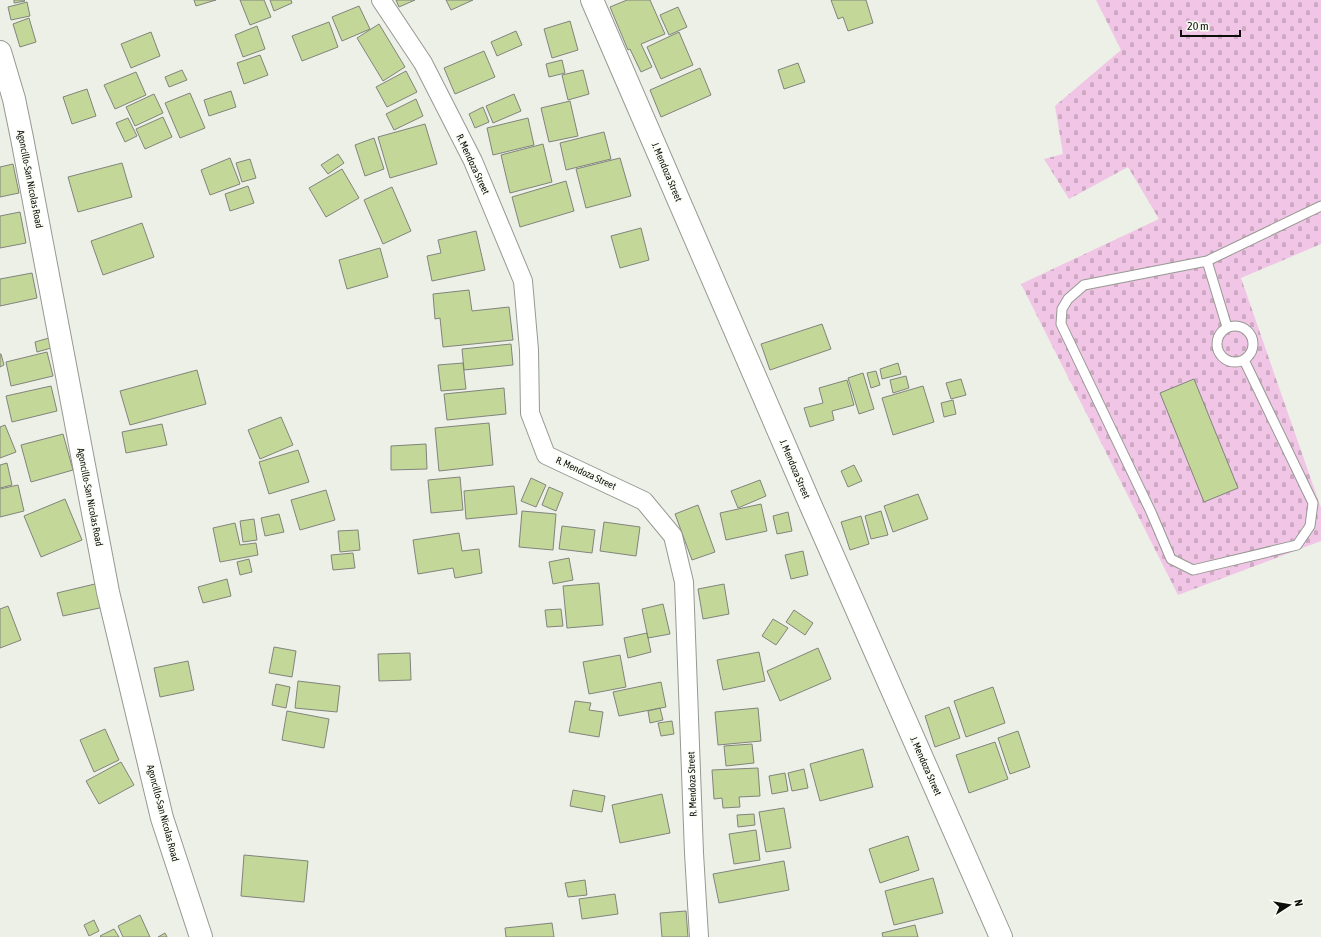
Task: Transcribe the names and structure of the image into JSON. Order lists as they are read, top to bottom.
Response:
{
  "streets": {
    "main road": ["J. Mendoza Street", "Agoncillo-San Nicolas Road"],
    "street": ["R. Mendoza Street"]
  },
  "scale_bar": "20 m",
  "north": "right"
}
